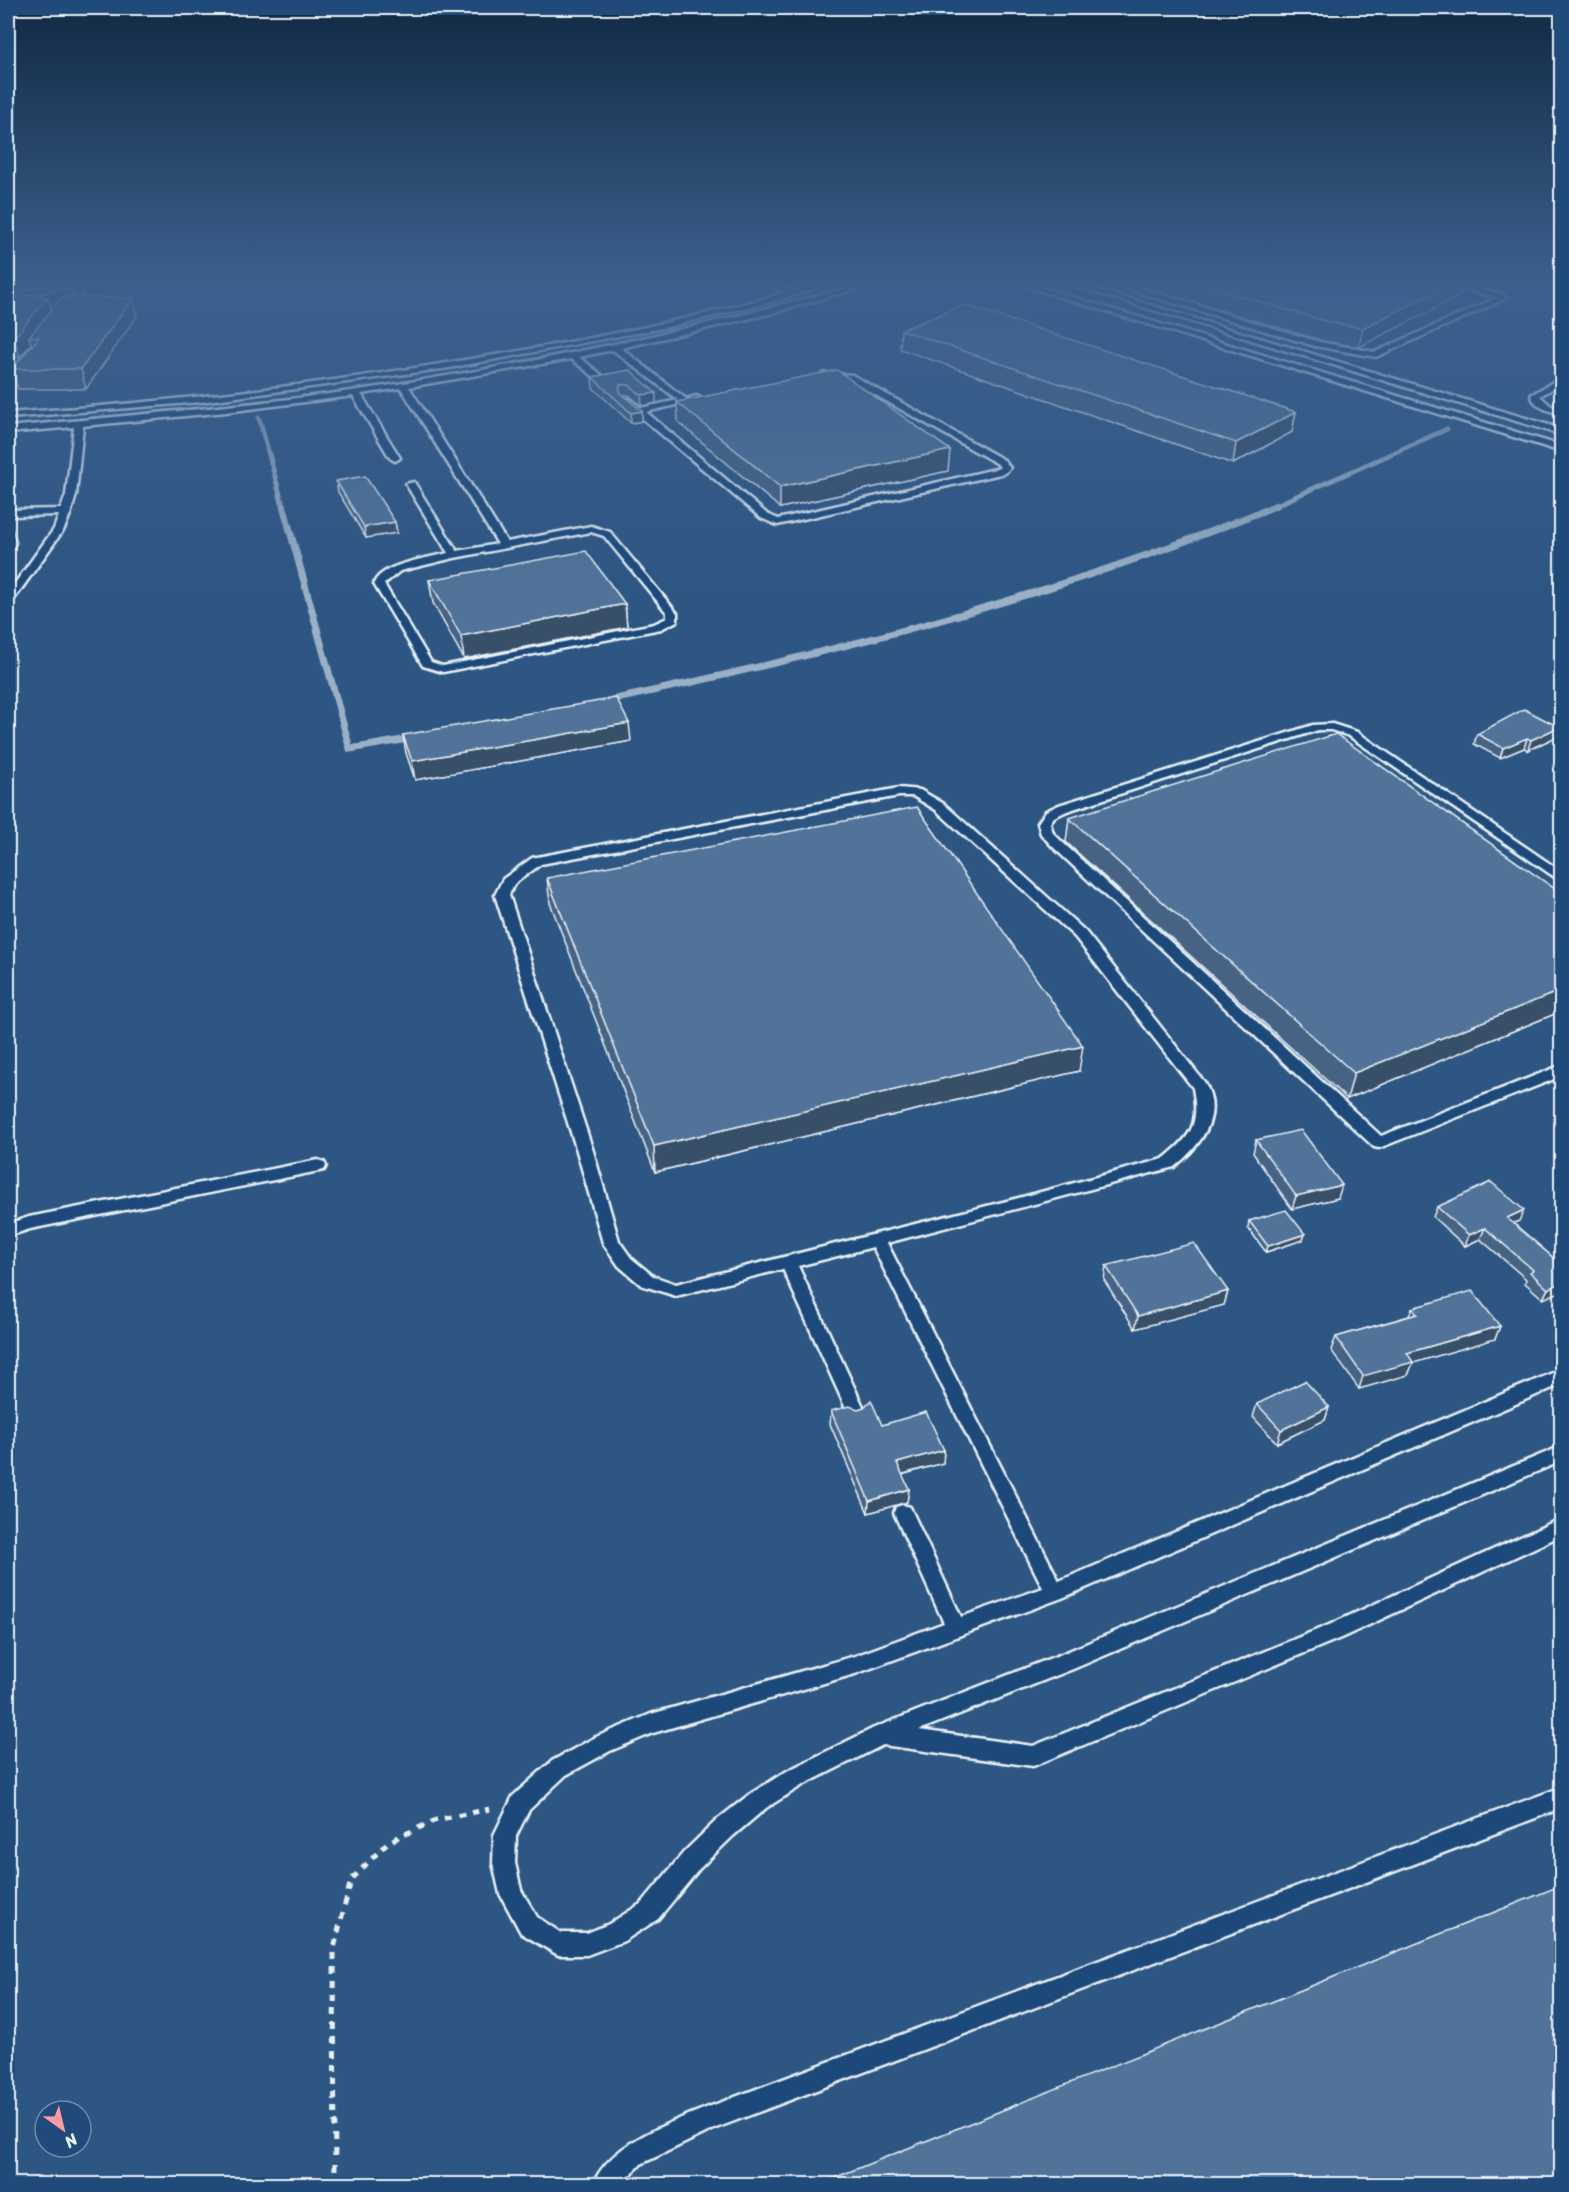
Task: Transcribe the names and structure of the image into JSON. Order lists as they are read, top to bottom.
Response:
{
  "north": "bottom right"
}
